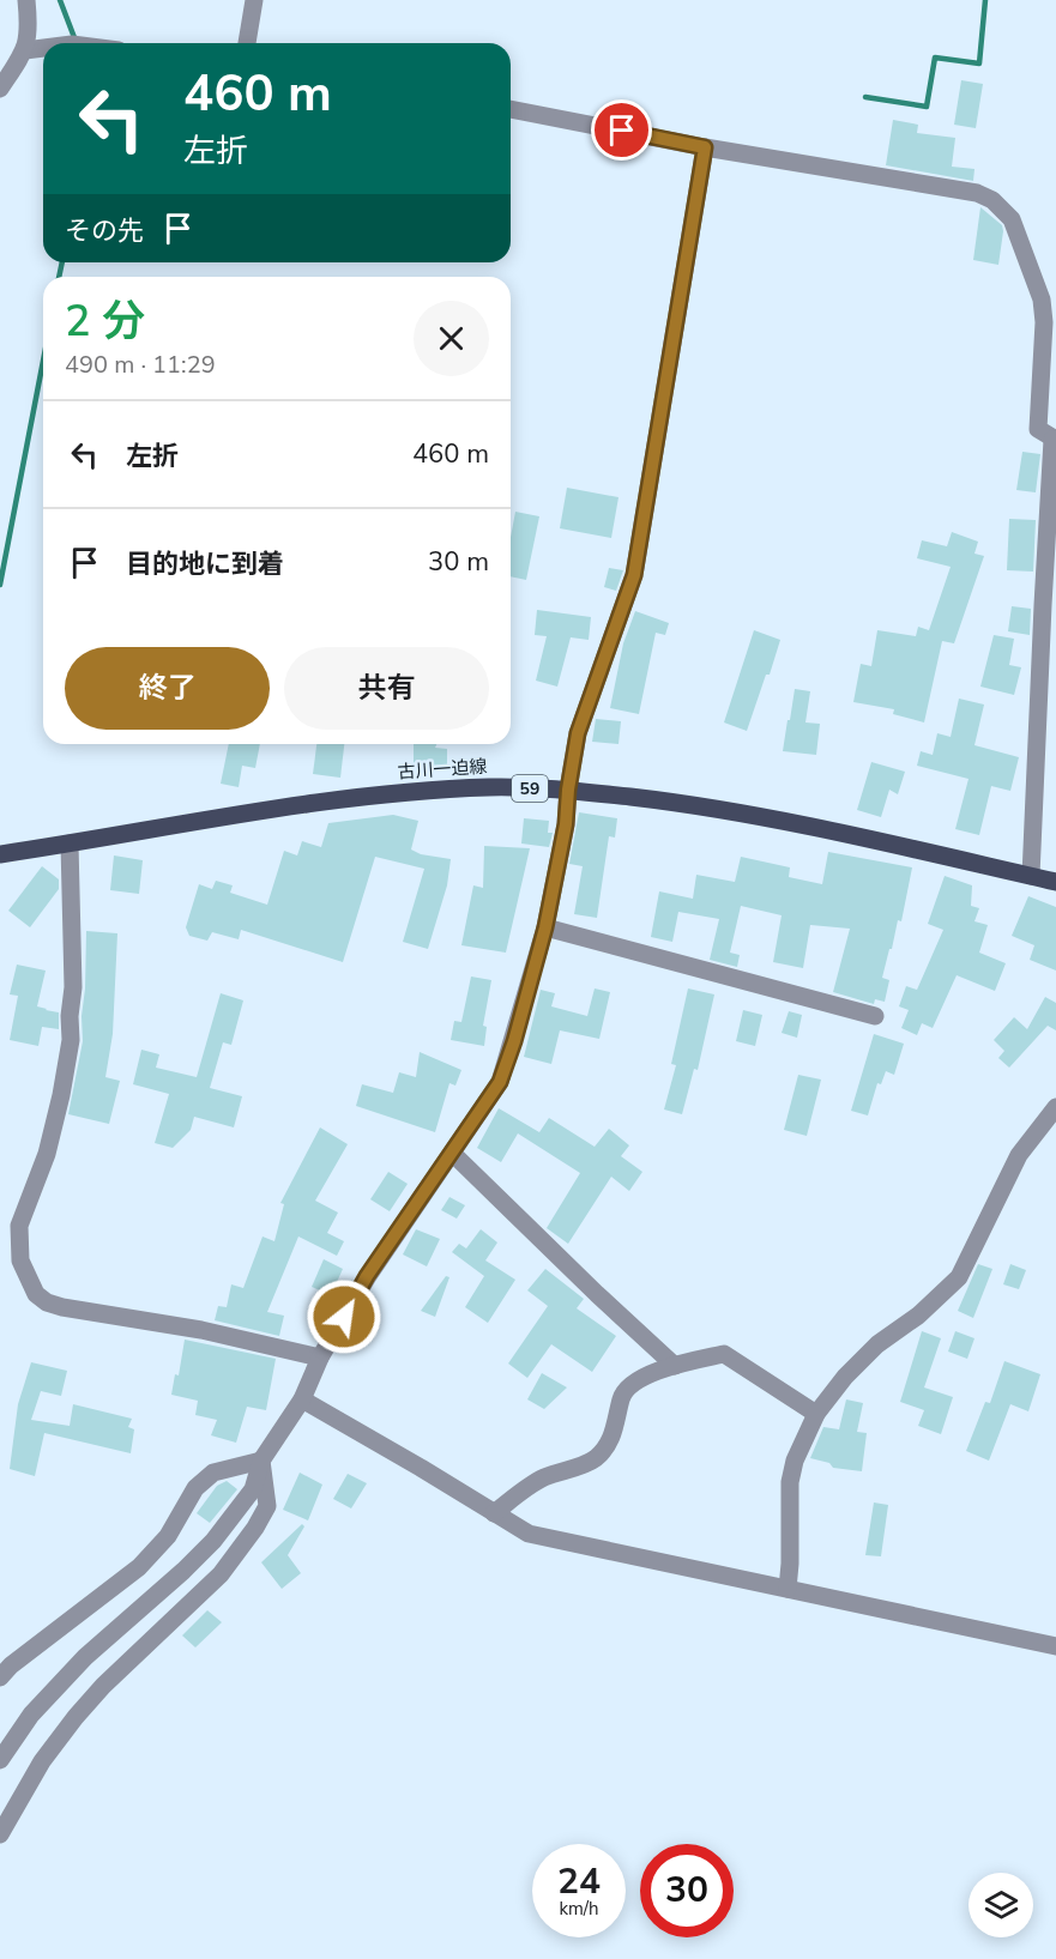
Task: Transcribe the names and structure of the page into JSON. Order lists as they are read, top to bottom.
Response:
{
  "streets": {
    "main road": ["古川一迫線", "59"]
  },
  "page": {
    "turn": ["460 m", "左折"],
    "then": "その先",
    "heading": ["2 分", "490 m · 11:29"],
    "list": [
      {
        "name": "左折",
        "value": "460 m"
      },
      {
        "name": "目的地に到着",
        "value": "30 m"
      }
    ],
    "buttons": ["終了", "共有"],
    "speed": "24 km/h",
    "limit": "30"
  }
}
